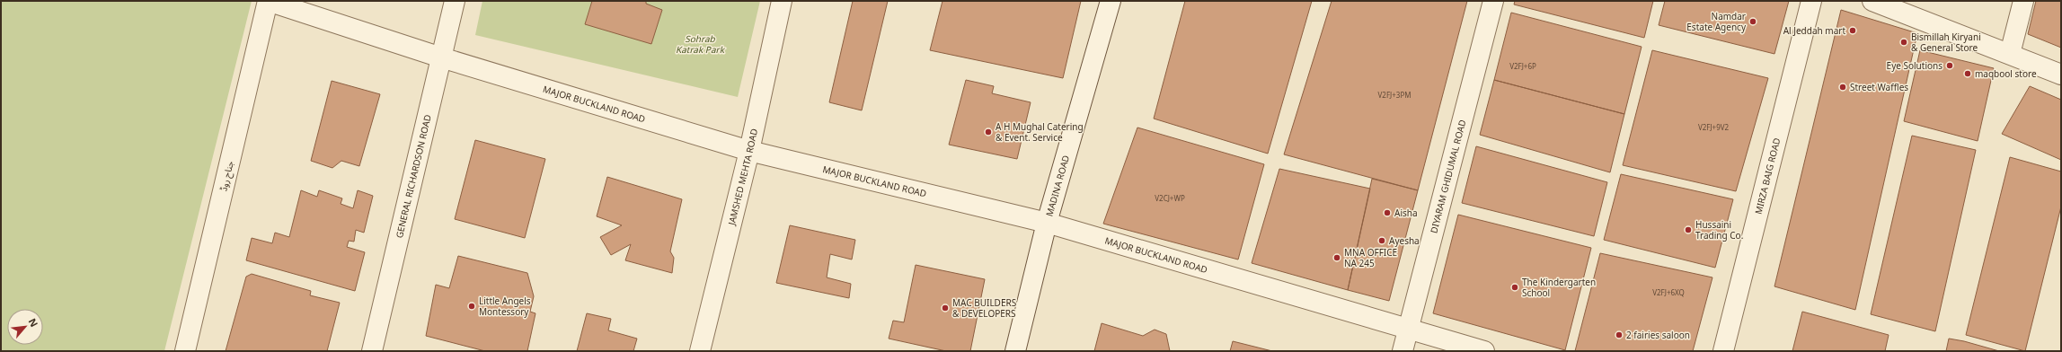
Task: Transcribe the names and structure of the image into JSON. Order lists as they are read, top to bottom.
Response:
{
  "streets": {
    "street": [
      "MAJOR BUCKLAND ROAD",
      "جناح روڈ",
      "GENERAL RICHARDSON ROAD",
      "JAMSHED MEHTA ROAD",
      "DIYARAM GHIDUMAL ROAD",
      "MIRZA BAIG ROAD",
      "MADINA ROAD"
    ]
  },
  "crossings": [
    ["MAJOR BUCKLAND ROAD", "جناح روڈ"],
    ["MAJOR BUCKLAND ROAD", "GENERAL RICHARDSON ROAD"],
    ["MAJOR BUCKLAND ROAD", "JAMSHED MEHTA ROAD"],
    ["MAJOR BUCKLAND ROAD", "DIYARAM GHIDUMAL ROAD"],
    ["MAJOR BUCKLAND ROAD", "MADINA ROAD"]
  ],
  "parks": ["Sohrab Katrak Park"],
  "places": [
    "Namdar Estate Agency",
    "Al Jeddah mart",
    "Bismillah Kiryani & General Store",
    "Eye Solutions",
    "maqbool store",
    "Street Waffles",
    "A H Mughal Catering & Event. Service",
    "Aisha",
    "Hussaini Trading Co.",
    "Ayesha",
    "MNA OFFICE NA 245",
    "The Kindergarten School",
    "Little Angels Montessory",
    "MAC BUILDERS & DEVELOPERS",
    "2 fairies saloon"
  ],
  "house_numbers": [
    "V2FJ+6P",
    "V2FJ+3PM",
    "V2FJ+9V2",
    "V2CJ+WP",
    "V2FJ+6XQ"
  ],
  "north": "top right"
}
